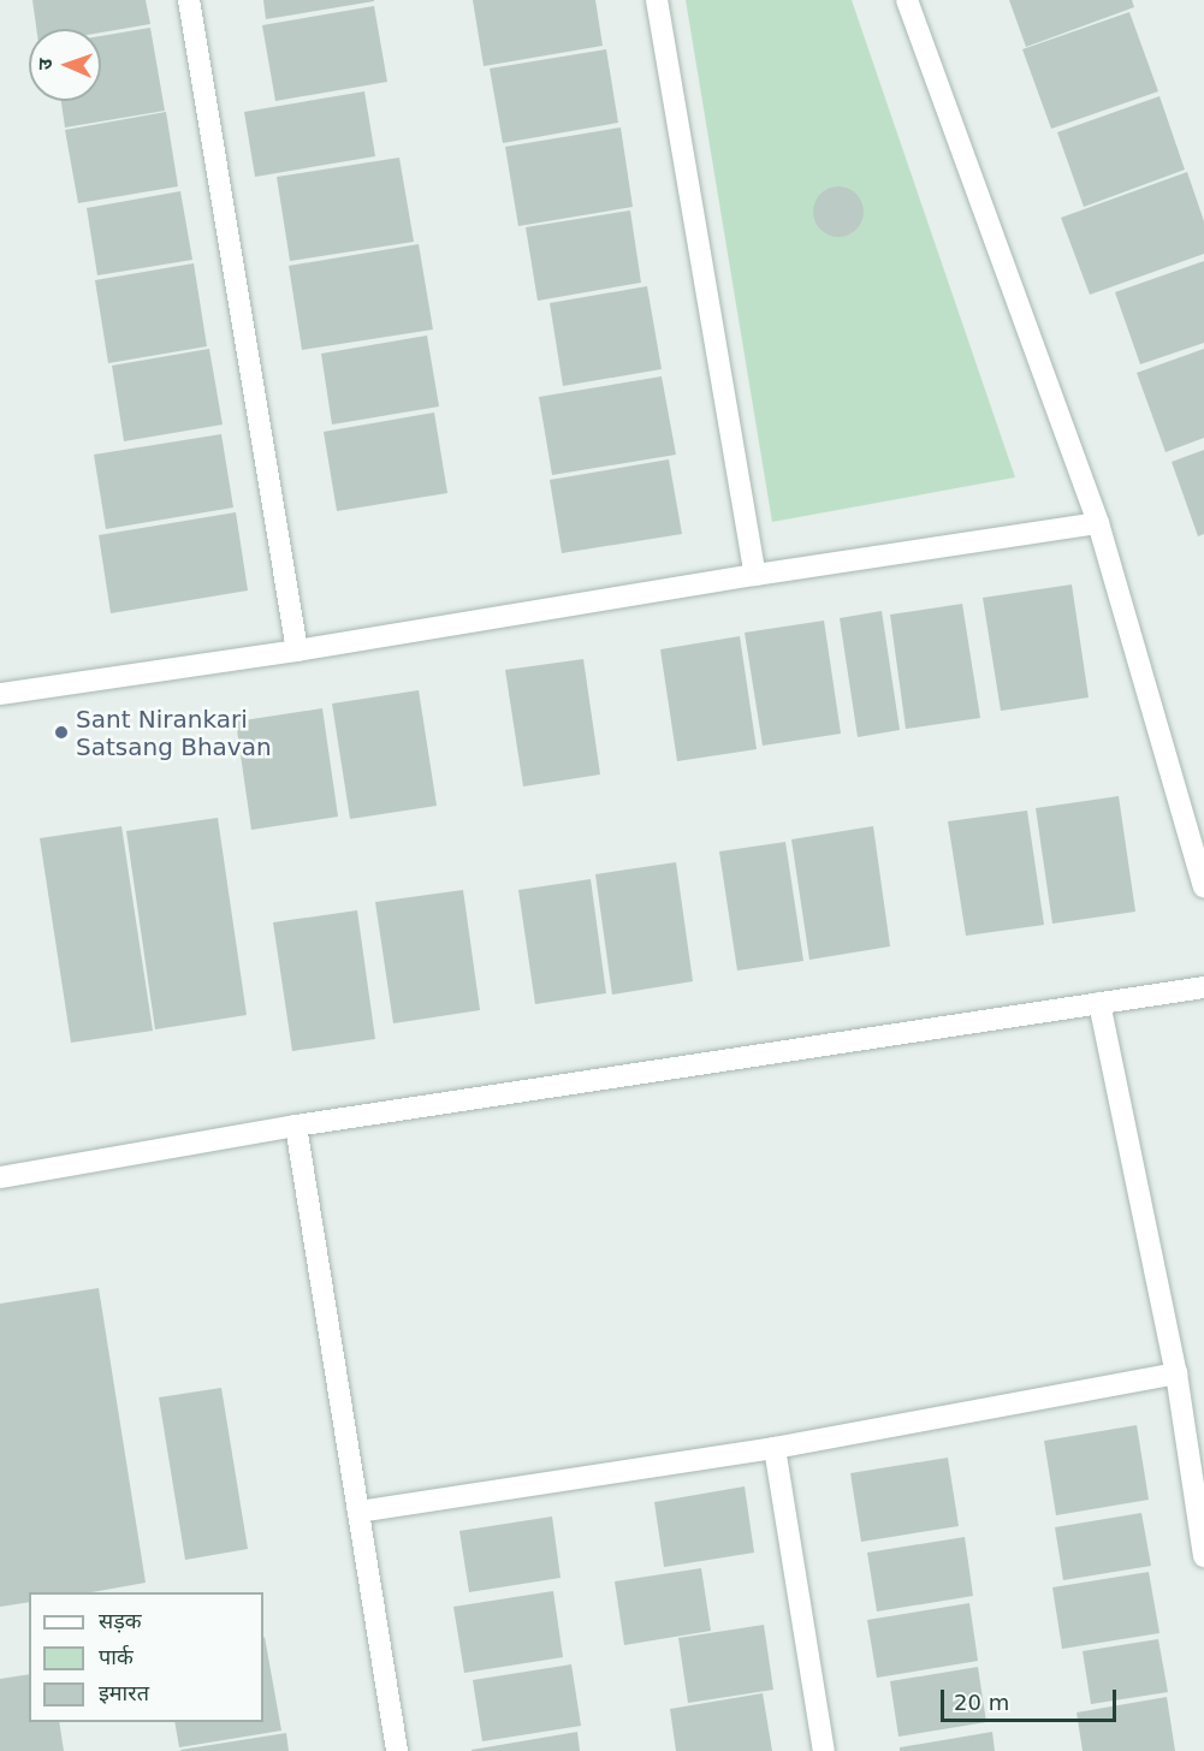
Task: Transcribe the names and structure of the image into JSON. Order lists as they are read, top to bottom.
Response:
{
  "places": ["Sant Nirankari Satsang Bhavan"],
  "legend": ["सड़क", "पार्क", "इमारत"],
  "scale_bar": "20 m",
  "north": "left"
}
